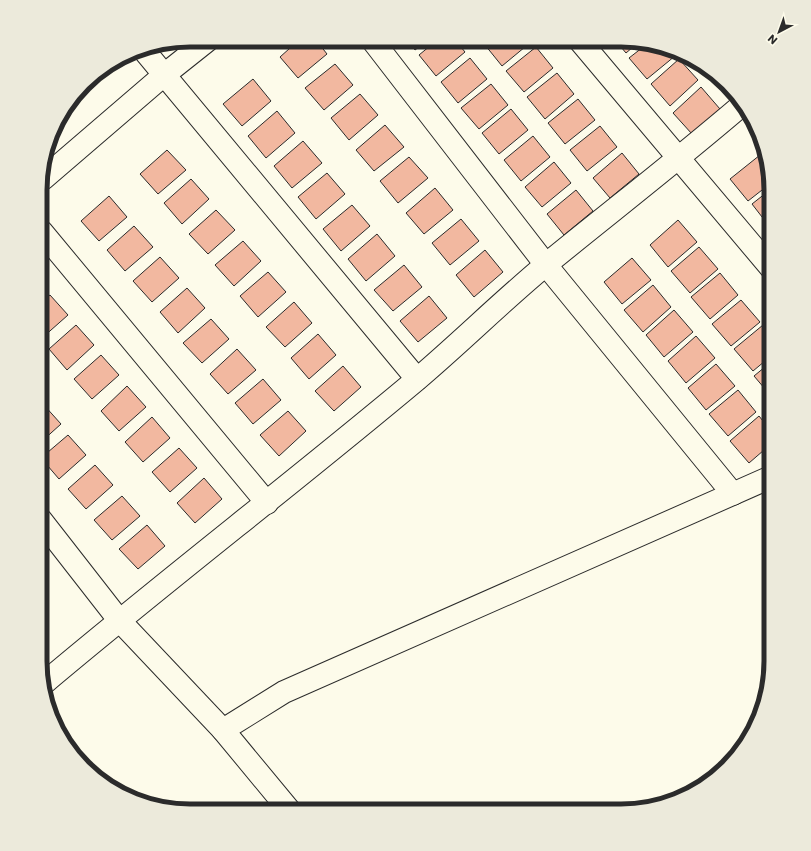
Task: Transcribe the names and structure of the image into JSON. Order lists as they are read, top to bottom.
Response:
{
  "north": "bottom left"
}
